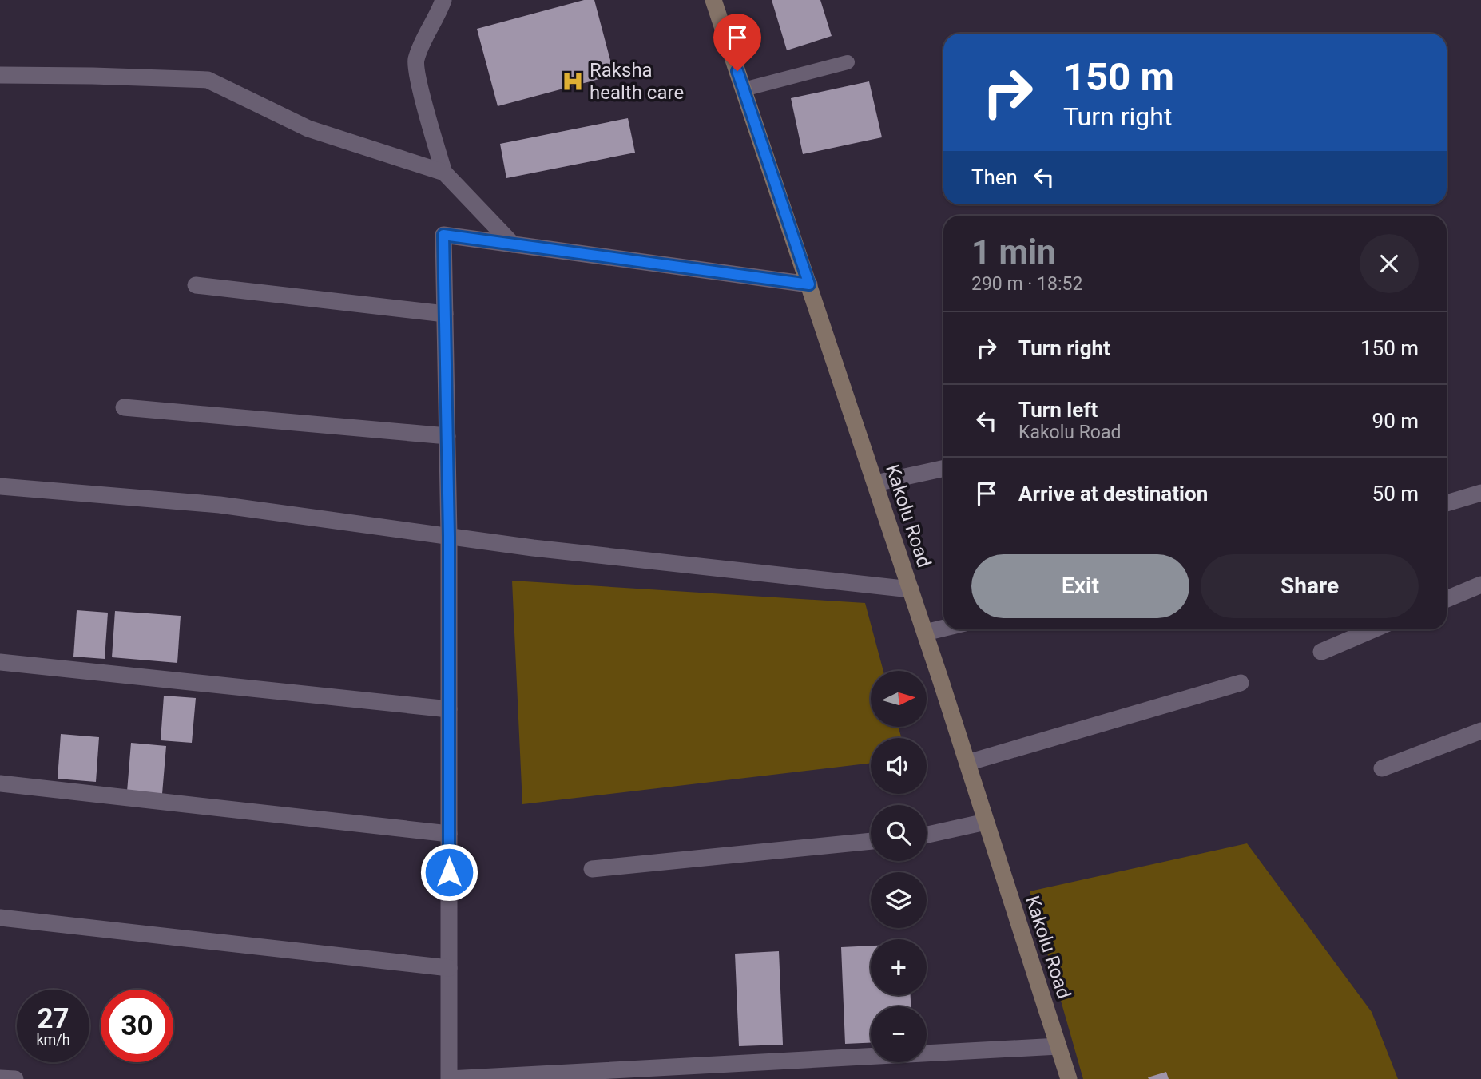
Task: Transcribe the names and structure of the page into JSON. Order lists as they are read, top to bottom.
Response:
{
  "streets": {
    "main road": ["Kakolu Road"]
  },
  "places": {
    "hospital": ["Raksha health care"]
  },
  "north": "right",
  "page": {
    "turn": ["150 m", "Turn right"],
    "then": "Then",
    "heading": ["1 min", "290 m · 18:52"],
    "list": [
      {
        "name": "Turn right",
        "value": "150 m"
      },
      {
        "name": "Turn left",
        "note": "Kakolu Road",
        "value": "90 m"
      },
      {
        "name": "Arrive at destination",
        "value": "50 m"
      }
    ],
    "buttons": ["Exit", "Share"],
    "map_buttons": ["+", "−"],
    "speed": "27 km/h",
    "limit": "30"
  }
}
